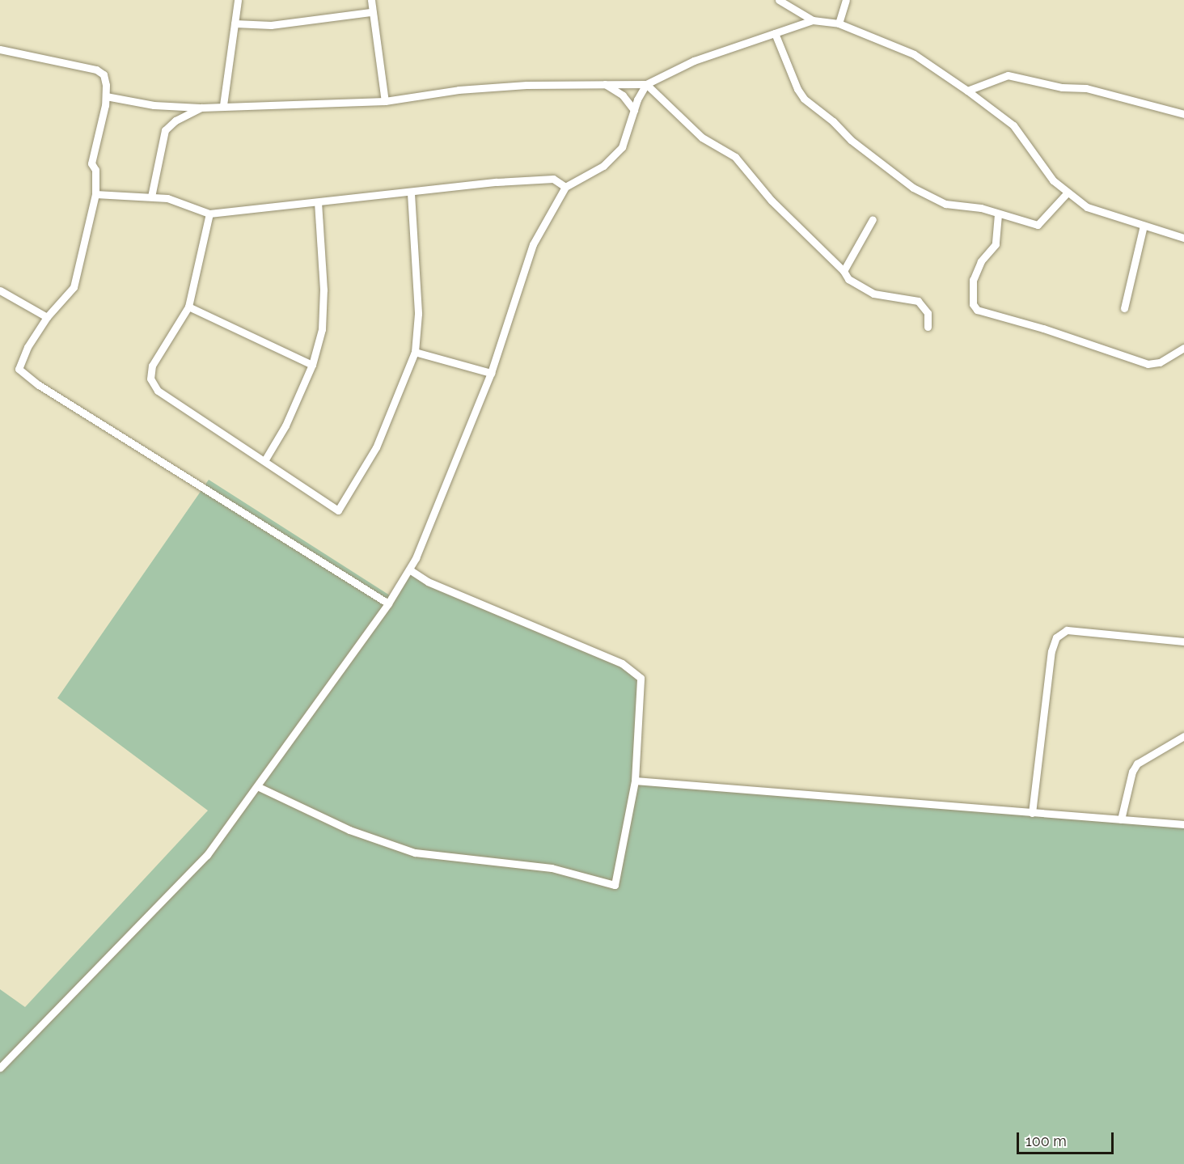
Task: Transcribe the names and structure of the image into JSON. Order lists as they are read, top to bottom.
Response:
{
  "scale_bar": "100 m"
}
